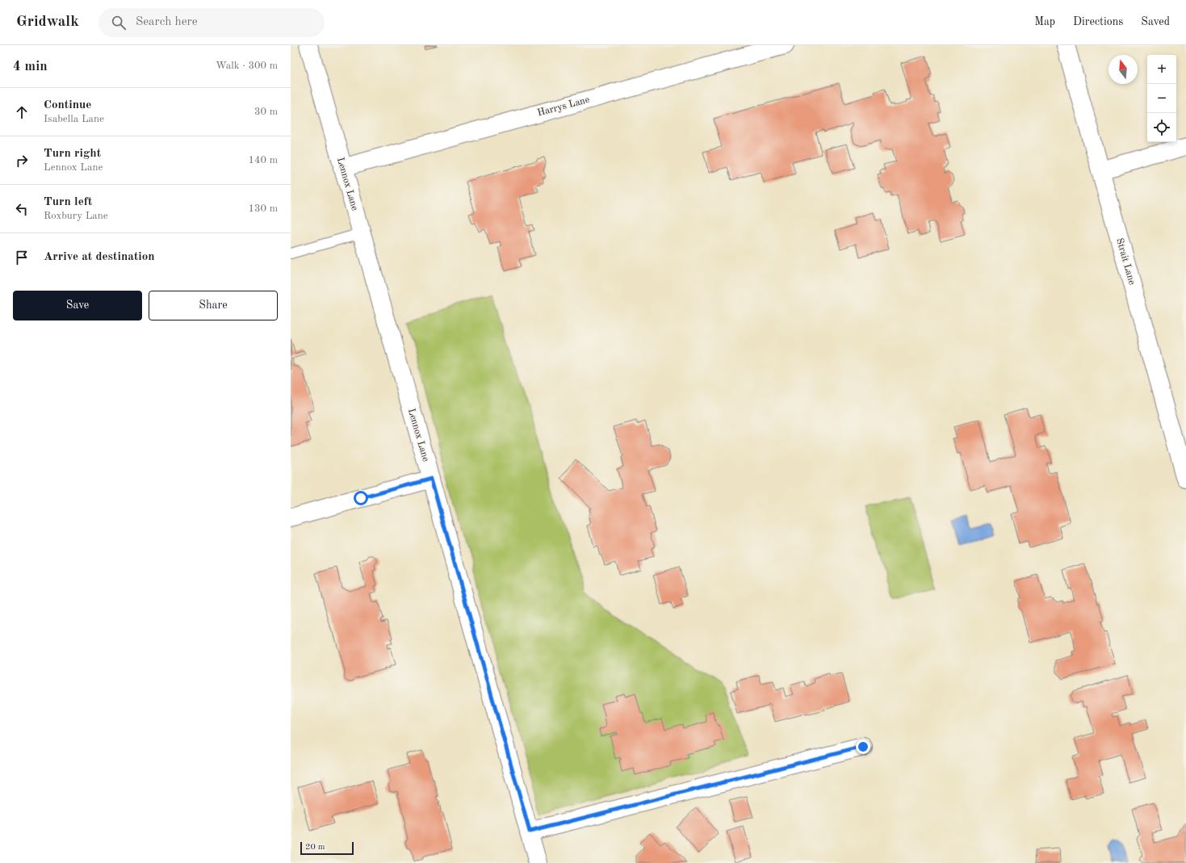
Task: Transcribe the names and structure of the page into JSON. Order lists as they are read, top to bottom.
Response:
{
  "streets": {
    "street": ["Harrys Lane", "Lennox Lane", "Strait Lane"]
  },
  "crossings": [
    ["Harrys Lane", "Lennox Lane"]
  ],
  "scale_bar": "20 m",
  "north": "top",
  "page": {
    "header": "Gridwalk",
    "search": "Search here",
    "nav": ["Map", "Directions", "Saved"],
    "heading": ["4 min", "Walk · 300 m"],
    "map_buttons": ["+", "−"],
    "list": [
      ["Continue", "Isabella Lane", "30 m"],
      ["Turn right", "Lennox Lane", "140 m"],
      ["Turn left", "Roxbury Lane", "130 m"],
      "Arrive at destination"
    ],
    "buttons": ["Save", "Share"],
    "scale": "20 m"
  }
}
